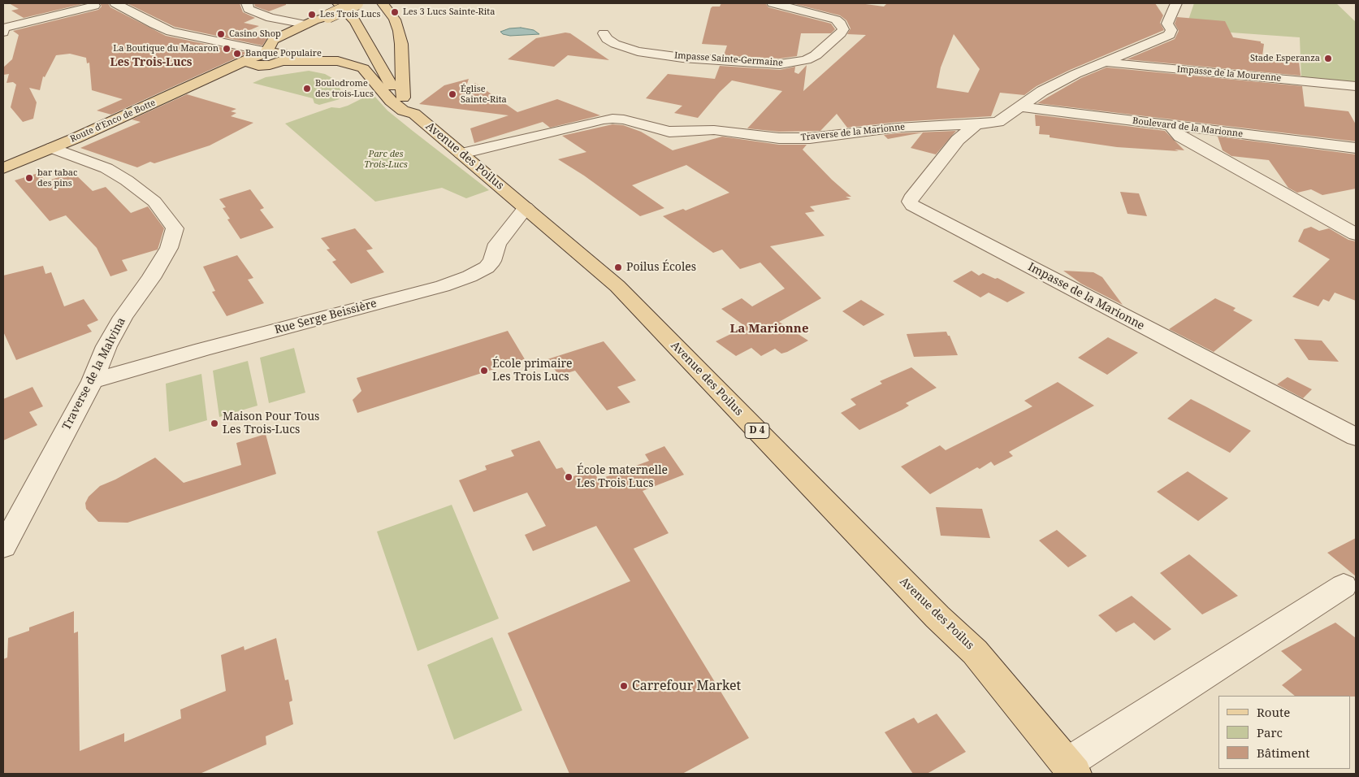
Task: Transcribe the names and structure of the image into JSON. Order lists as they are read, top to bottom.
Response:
{
  "streets": {
    "main road": ["Route d'Enco de Botte", "Avenue des Poilus", "D 4"],
    "street": [
      "Impasse Sainte-Germaine",
      "Impasse de la Mourenne",
      "Boulevard de la Marionne",
      "Traverse de la Marionne",
      "Impasse de la Marionne",
      "Rue Serge Beissière",
      "Traverse de la Malvina"
    ]
  },
  "crossings": [
    ["Impasse de la Mourenne", "Traverse de la Marionne"],
    ["Route d'Enco de Botte", "Traverse de la Malvina"],
    ["Boulevard de la Marionne", "Traverse de la Marionne"],
    ["Traverse de la Marionne", "Avenue des Poilus"],
    ["Traverse de la Marionne", "Impasse de la Marionne"],
    ["Avenue des Poilus", "Rue Serge Beissière"],
    ["Avenue des Poilus", "D 4"],
    ["Rue Serge Beissière", "Traverse de la Malvina"]
  ],
  "districts": ["Les Trois-Lucs", "La Marionne"],
  "parks": ["Parc des Trois-Lucs"],
  "places": [
    "Les 3 Lucs Sainte-Rita",
    "Les Trois Lucs",
    "Casino Shop",
    "La Boutique du Macaron",
    "Banque Populaire",
    "Stade Esperanza",
    "Boulodrome des trois-Lucs",
    "Église Sainte-Rita",
    "bar tabac des pins",
    "Poilus Écoles",
    "École primaire Les Trois Lucs",
    "Maison Pour Tous Les Trois-Lucs",
    "École maternelle Les Trois Lucs",
    "Carrefour Market"
  ],
  "legend": ["Route", "Parc", "Bâtiment"]
}
